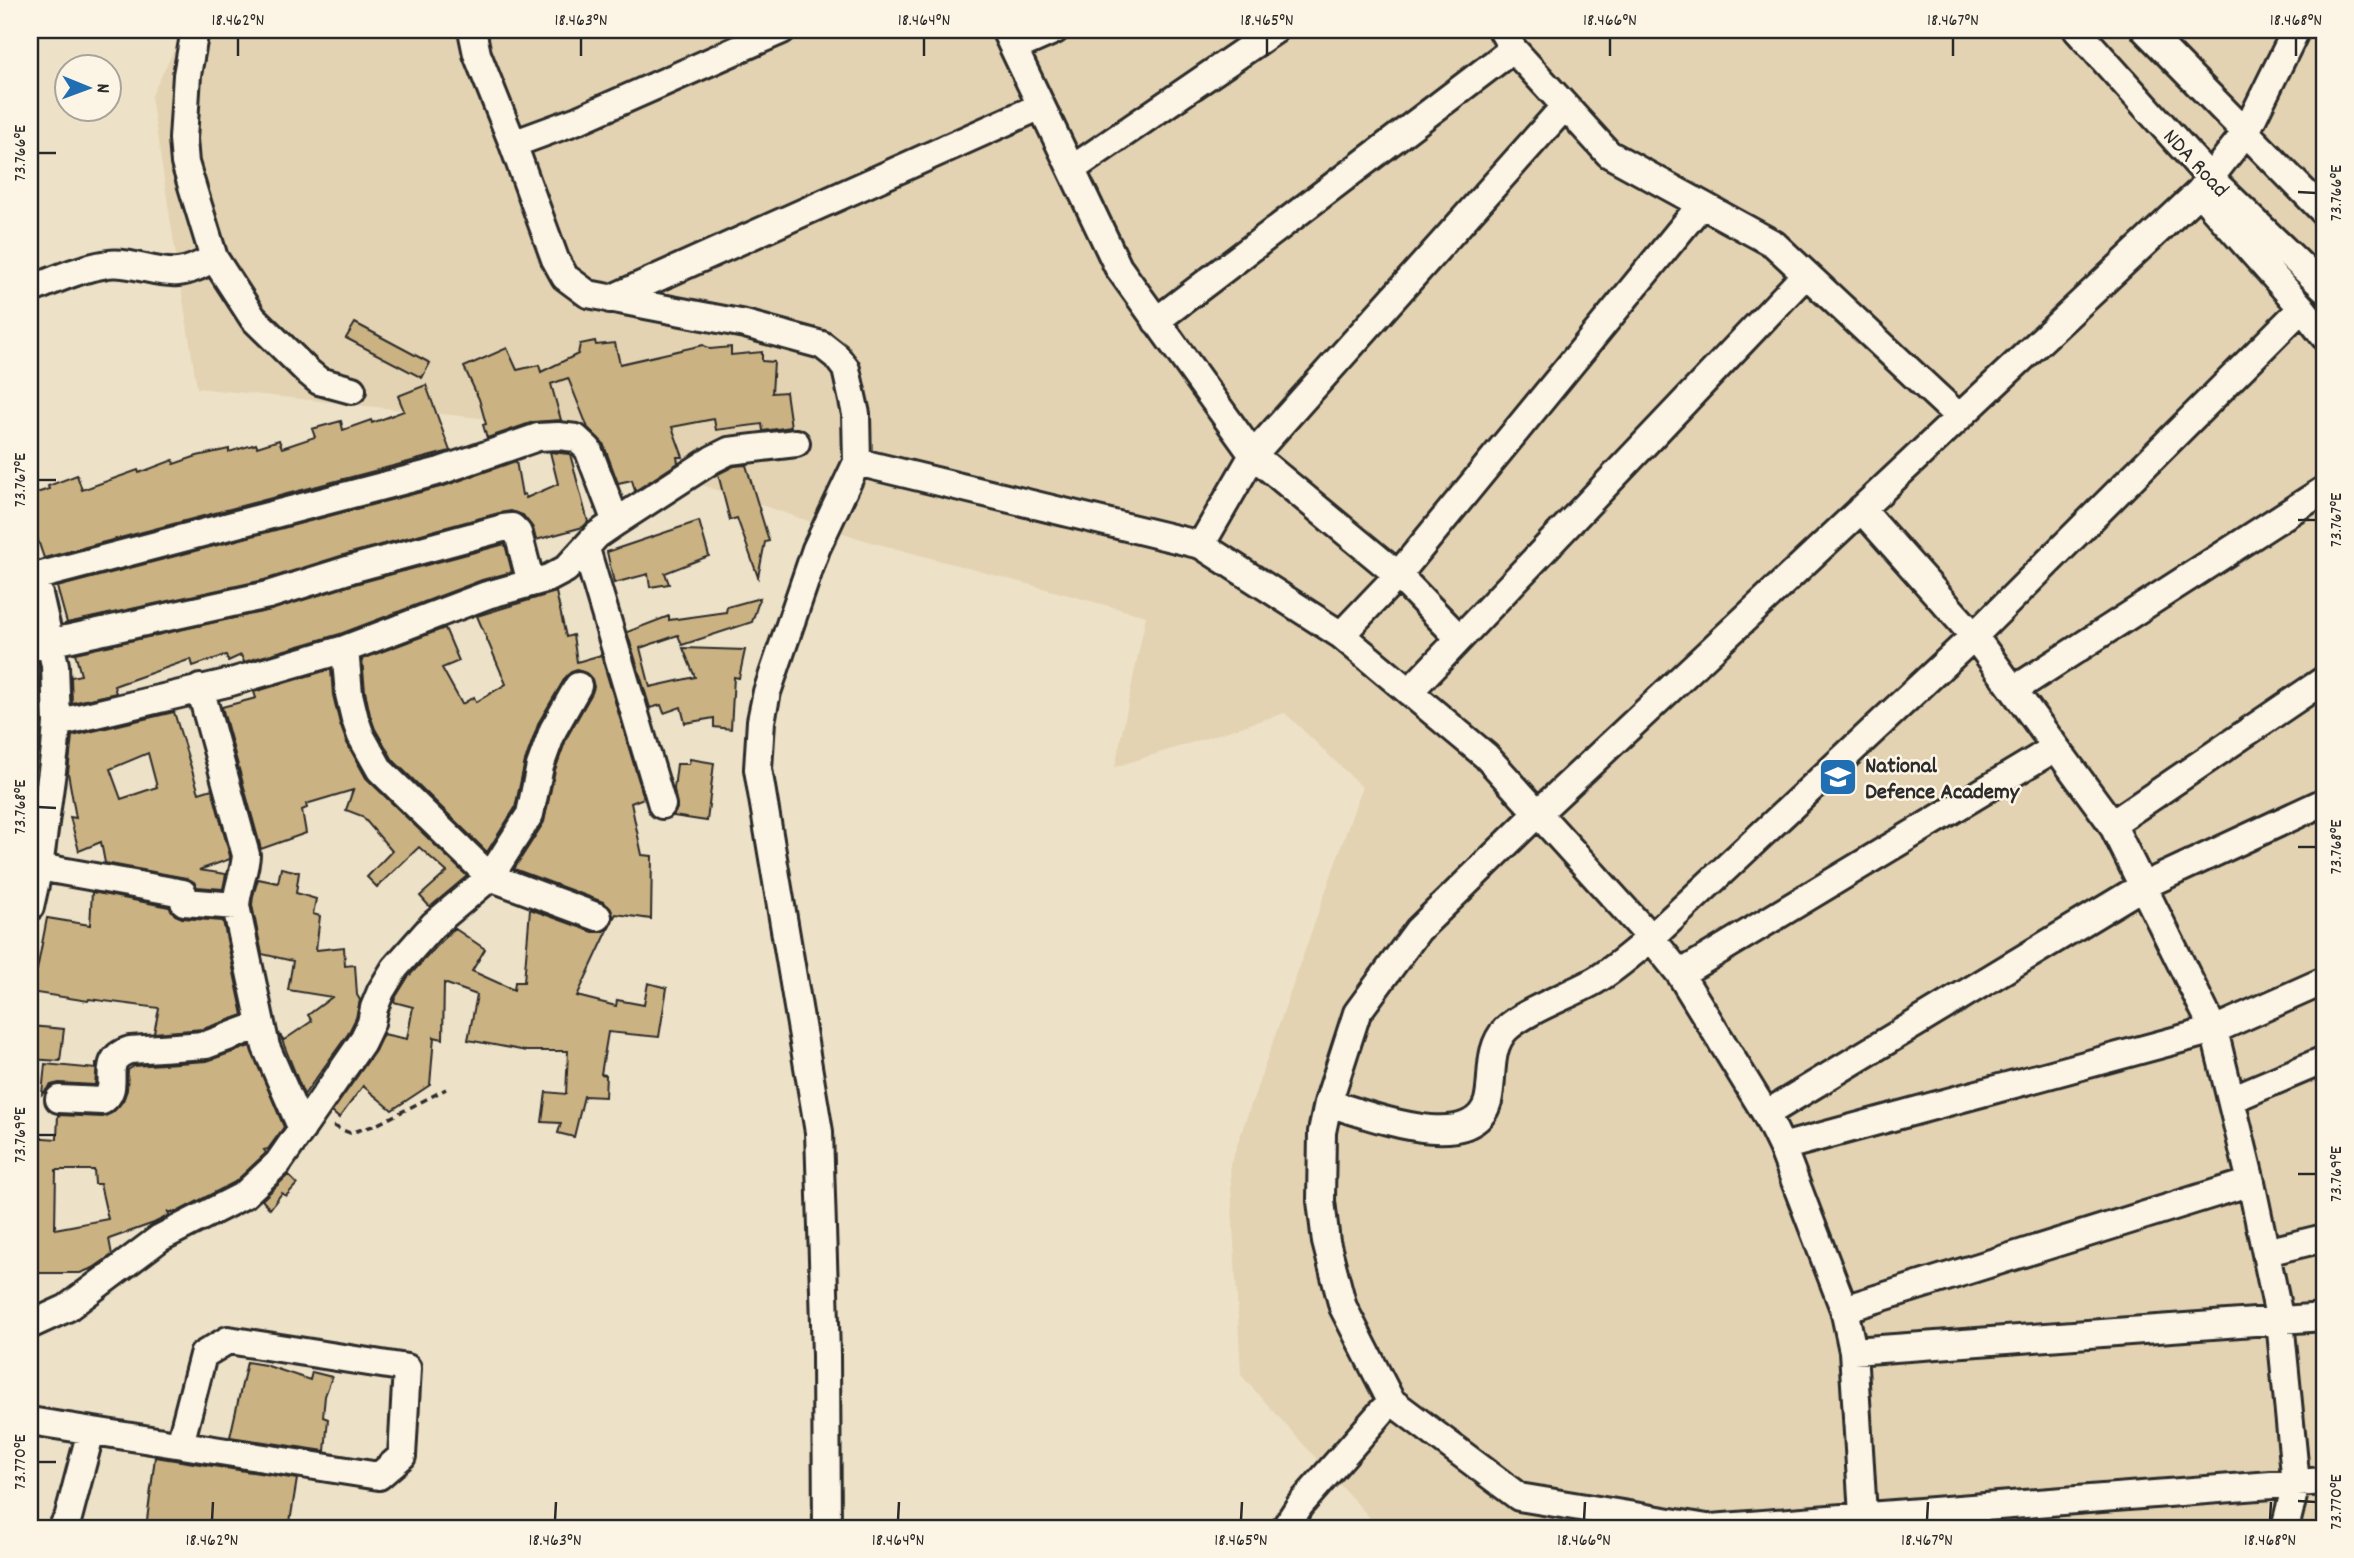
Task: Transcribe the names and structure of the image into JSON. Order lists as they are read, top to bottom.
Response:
{
  "streets": {
    "street": ["NDA Road"]
  },
  "places": {
    "school or university": ["National Defence Academy"]
  },
  "north": "right",
  "coordinates": [
    "18.462°N",
    "18.463°N",
    "18.464°N",
    "18.465°N",
    "18.466°N",
    "18.467°N",
    "18.468°N",
    "73.766°E",
    "73.767°E",
    "73.768°E",
    "73.769°E",
    "73.770°E"
  ]
}
